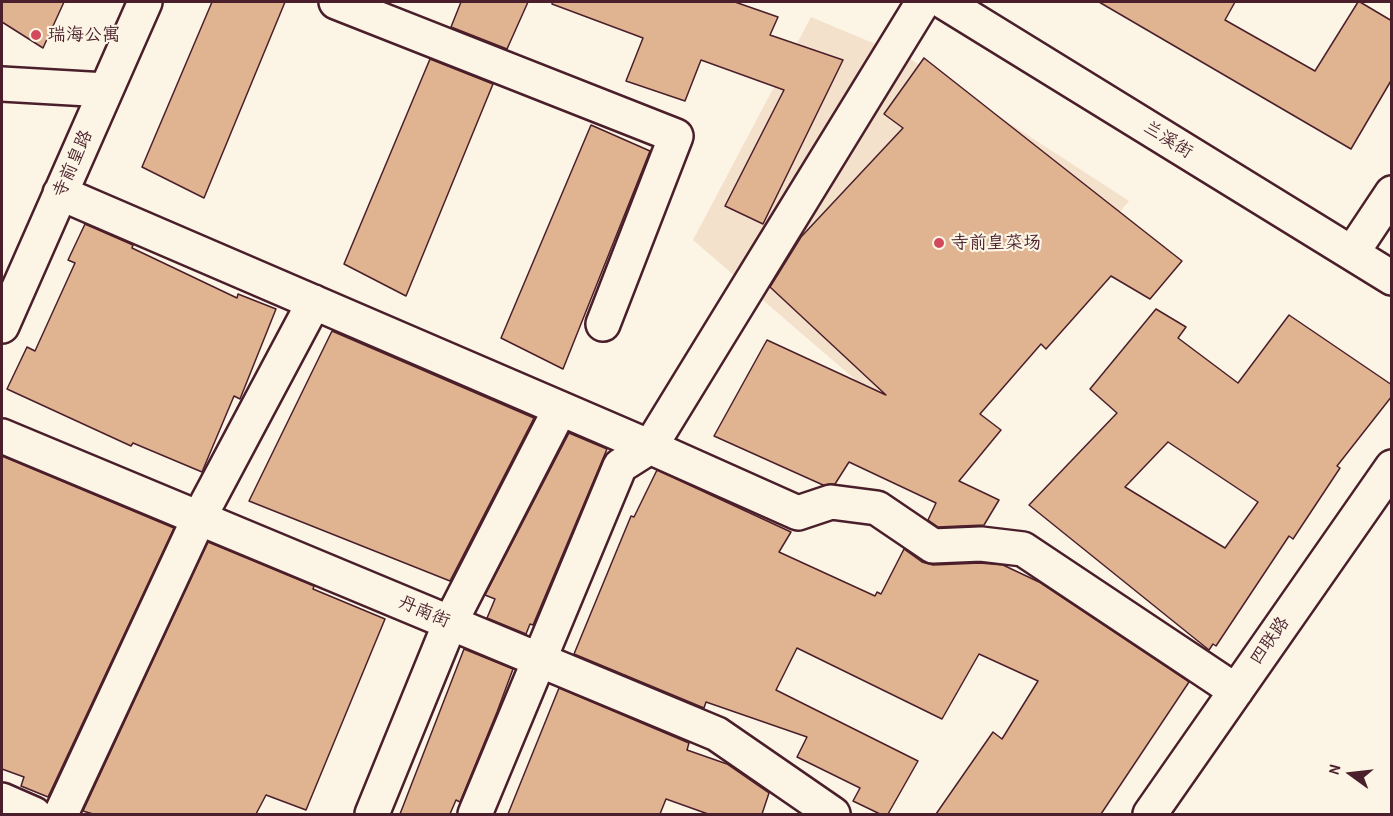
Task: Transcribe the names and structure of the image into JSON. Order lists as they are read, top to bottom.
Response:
{
  "streets": {
    "street": [
      "兰溪街",
      "寺前皇路",
      "丹南街",
      "四联路"
    ]
  },
  "places": ["瑞海公寓", "寺前皇菜场"],
  "north": "left"
}
